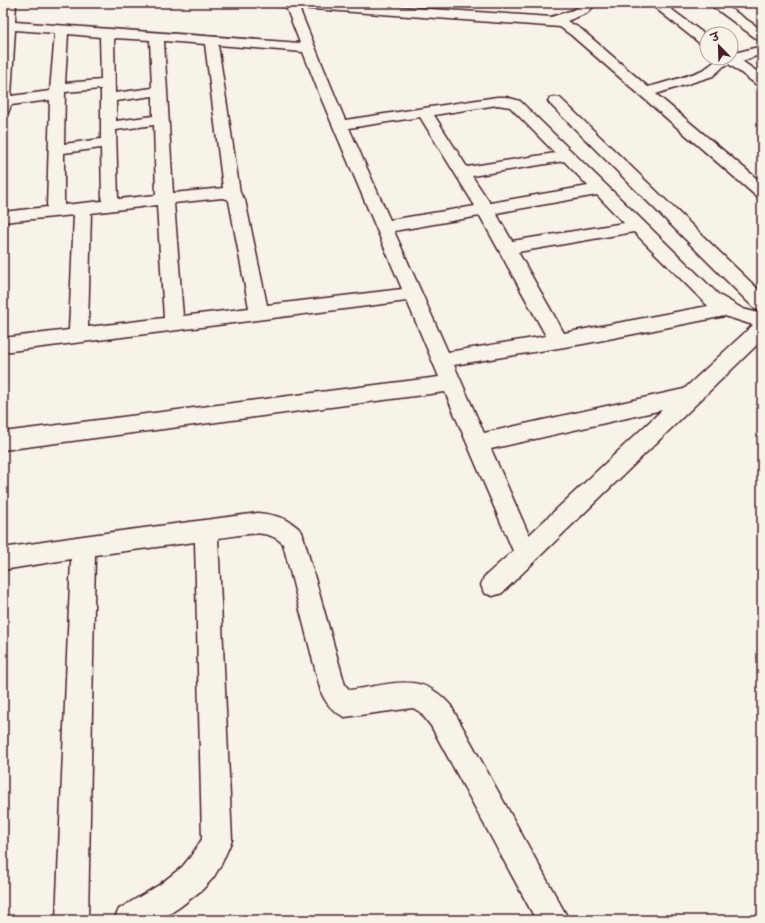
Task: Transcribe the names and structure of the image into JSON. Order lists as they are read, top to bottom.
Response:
{
  "north": "top left"
}
